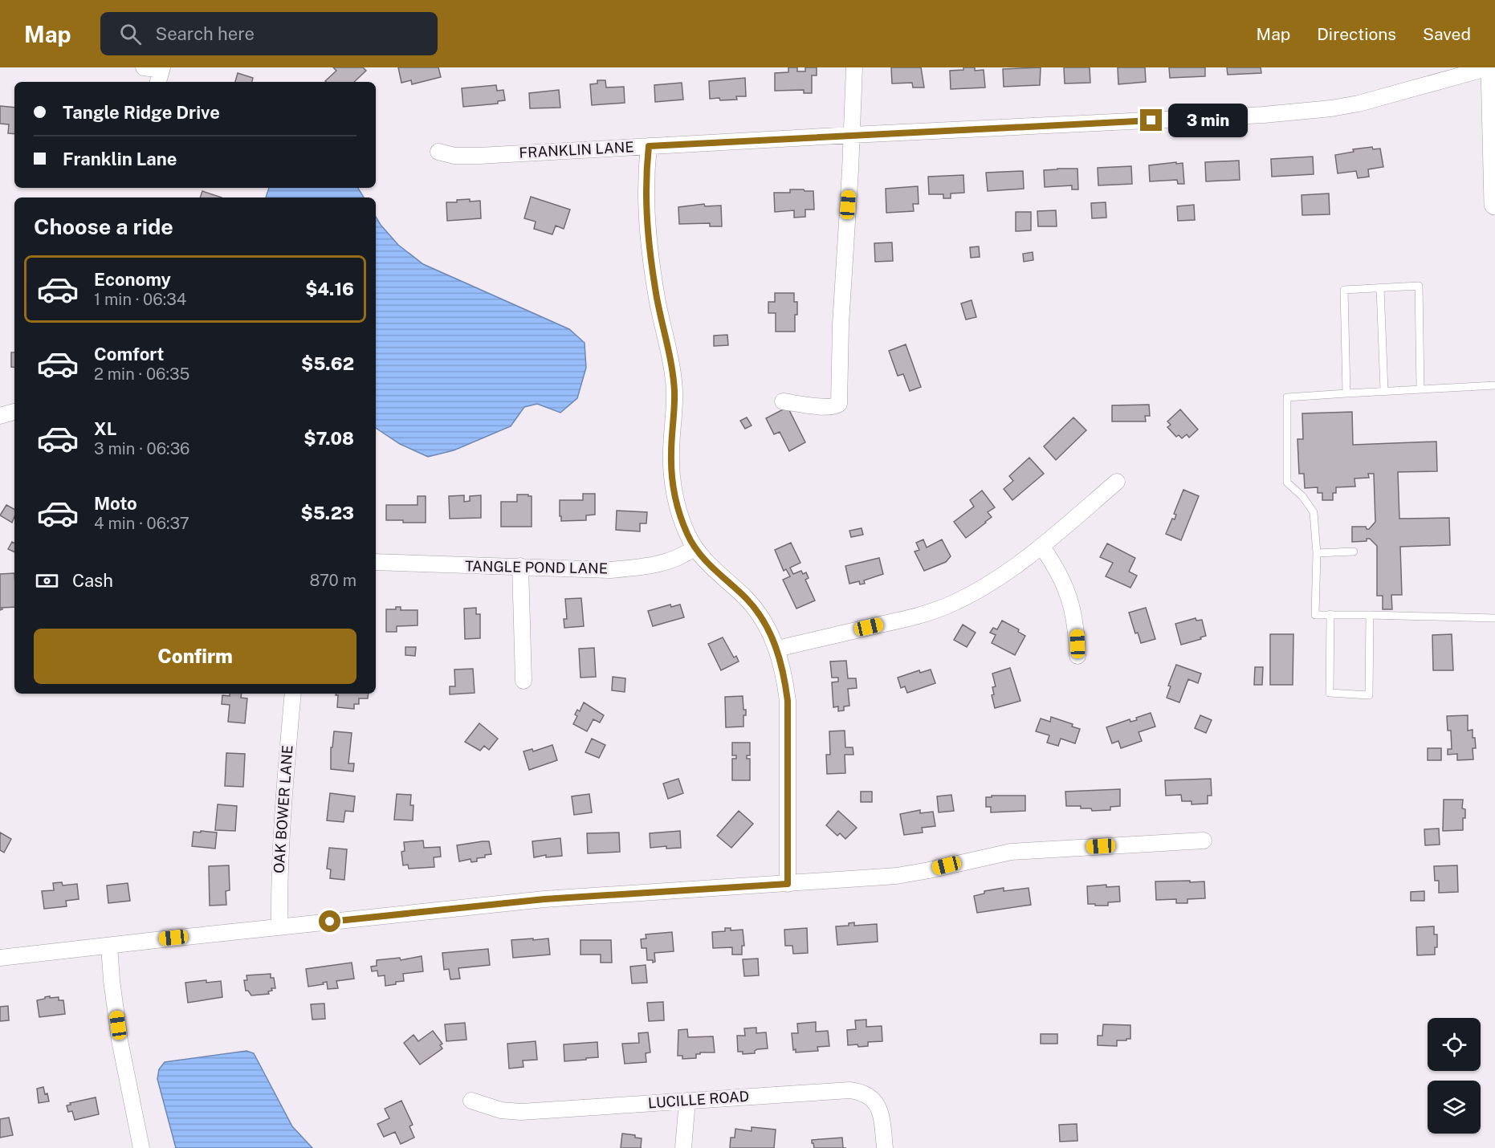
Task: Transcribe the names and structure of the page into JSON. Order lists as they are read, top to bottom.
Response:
{
  "streets": {
    "street": [
      "FRANKLIN LANE",
      "TANGLE POND LANE",
      "OAK BOWER LANE",
      "LUCILLE ROAD"
    ]
  },
  "page": {
    "header": "Map",
    "search": "Search here",
    "nav": ["Map", "Directions", "Saved"],
    "banner": ["Tangle Ridge Drive", "Franklin Lane"],
    "bubble": "3 min",
    "heading": "Choose a ride",
    "list": [
      {
        "name": "Economy",
        "note": "1 min · 06:34",
        "value": "$4.16"
      },
      {
        "name": "Comfort",
        "note": "2 min · 06:35",
        "value": "$5.62"
      },
      {
        "name": "XL",
        "note": "3 min · 06:36",
        "value": "$7.08"
      },
      {
        "name": "Moto",
        "note": "4 min · 06:37",
        "value": "$5.23"
      }
    ],
    "pay": ["Cash", "870 m"],
    "buttons": "Confirm"
  }
}
